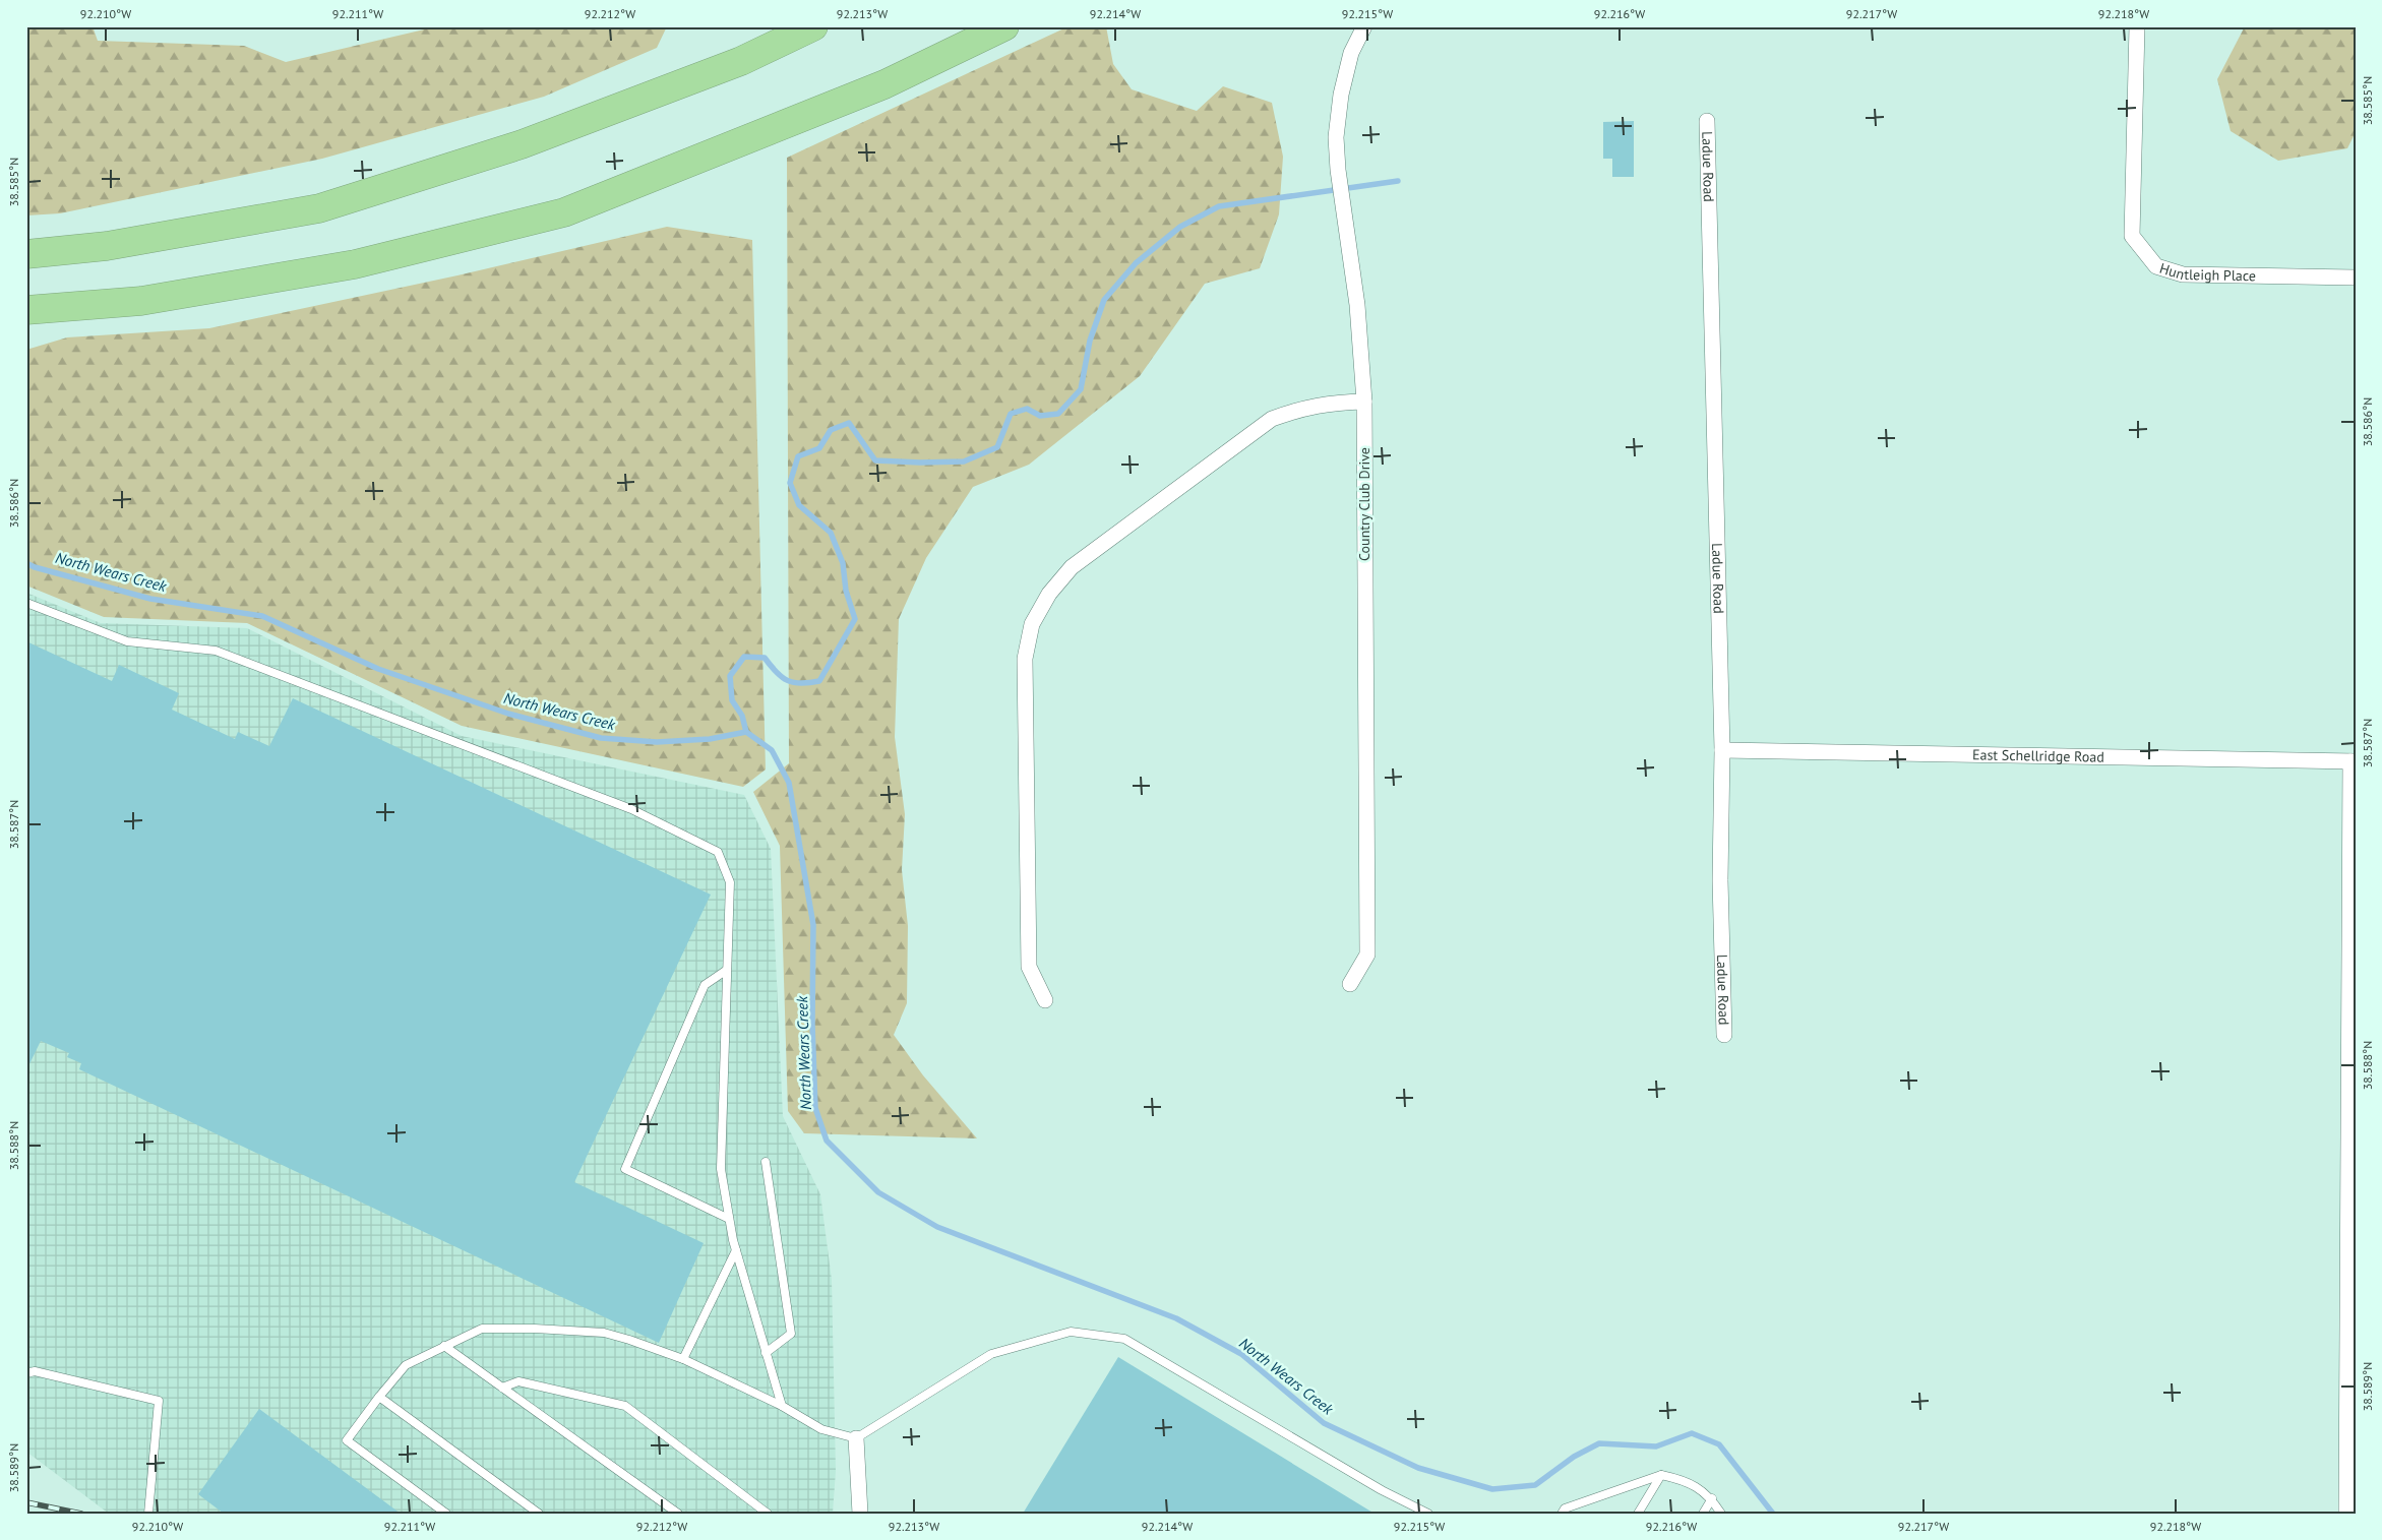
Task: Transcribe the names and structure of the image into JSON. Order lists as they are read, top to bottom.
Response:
{
  "streets": {
    "street": [
      "Ladue Road",
      "Huntleigh Place",
      "Country Club Drive",
      "East Schellridge Road"
    ]
  },
  "crossings": [
    ["Ladue Road", "East Schellridge Road"]
  ],
  "water": ["North Wears Creek"],
  "coordinates": [
    "92.210°W",
    "92.211°W",
    "92.212°W",
    "92.213°W",
    "92.214°W",
    "92.215°W",
    "92.216°W",
    "92.217°W",
    "92.218°W",
    "38.585°N",
    "38.586°N",
    "38.587°N",
    "38.588°N",
    "38.589°N"
  ]
}
